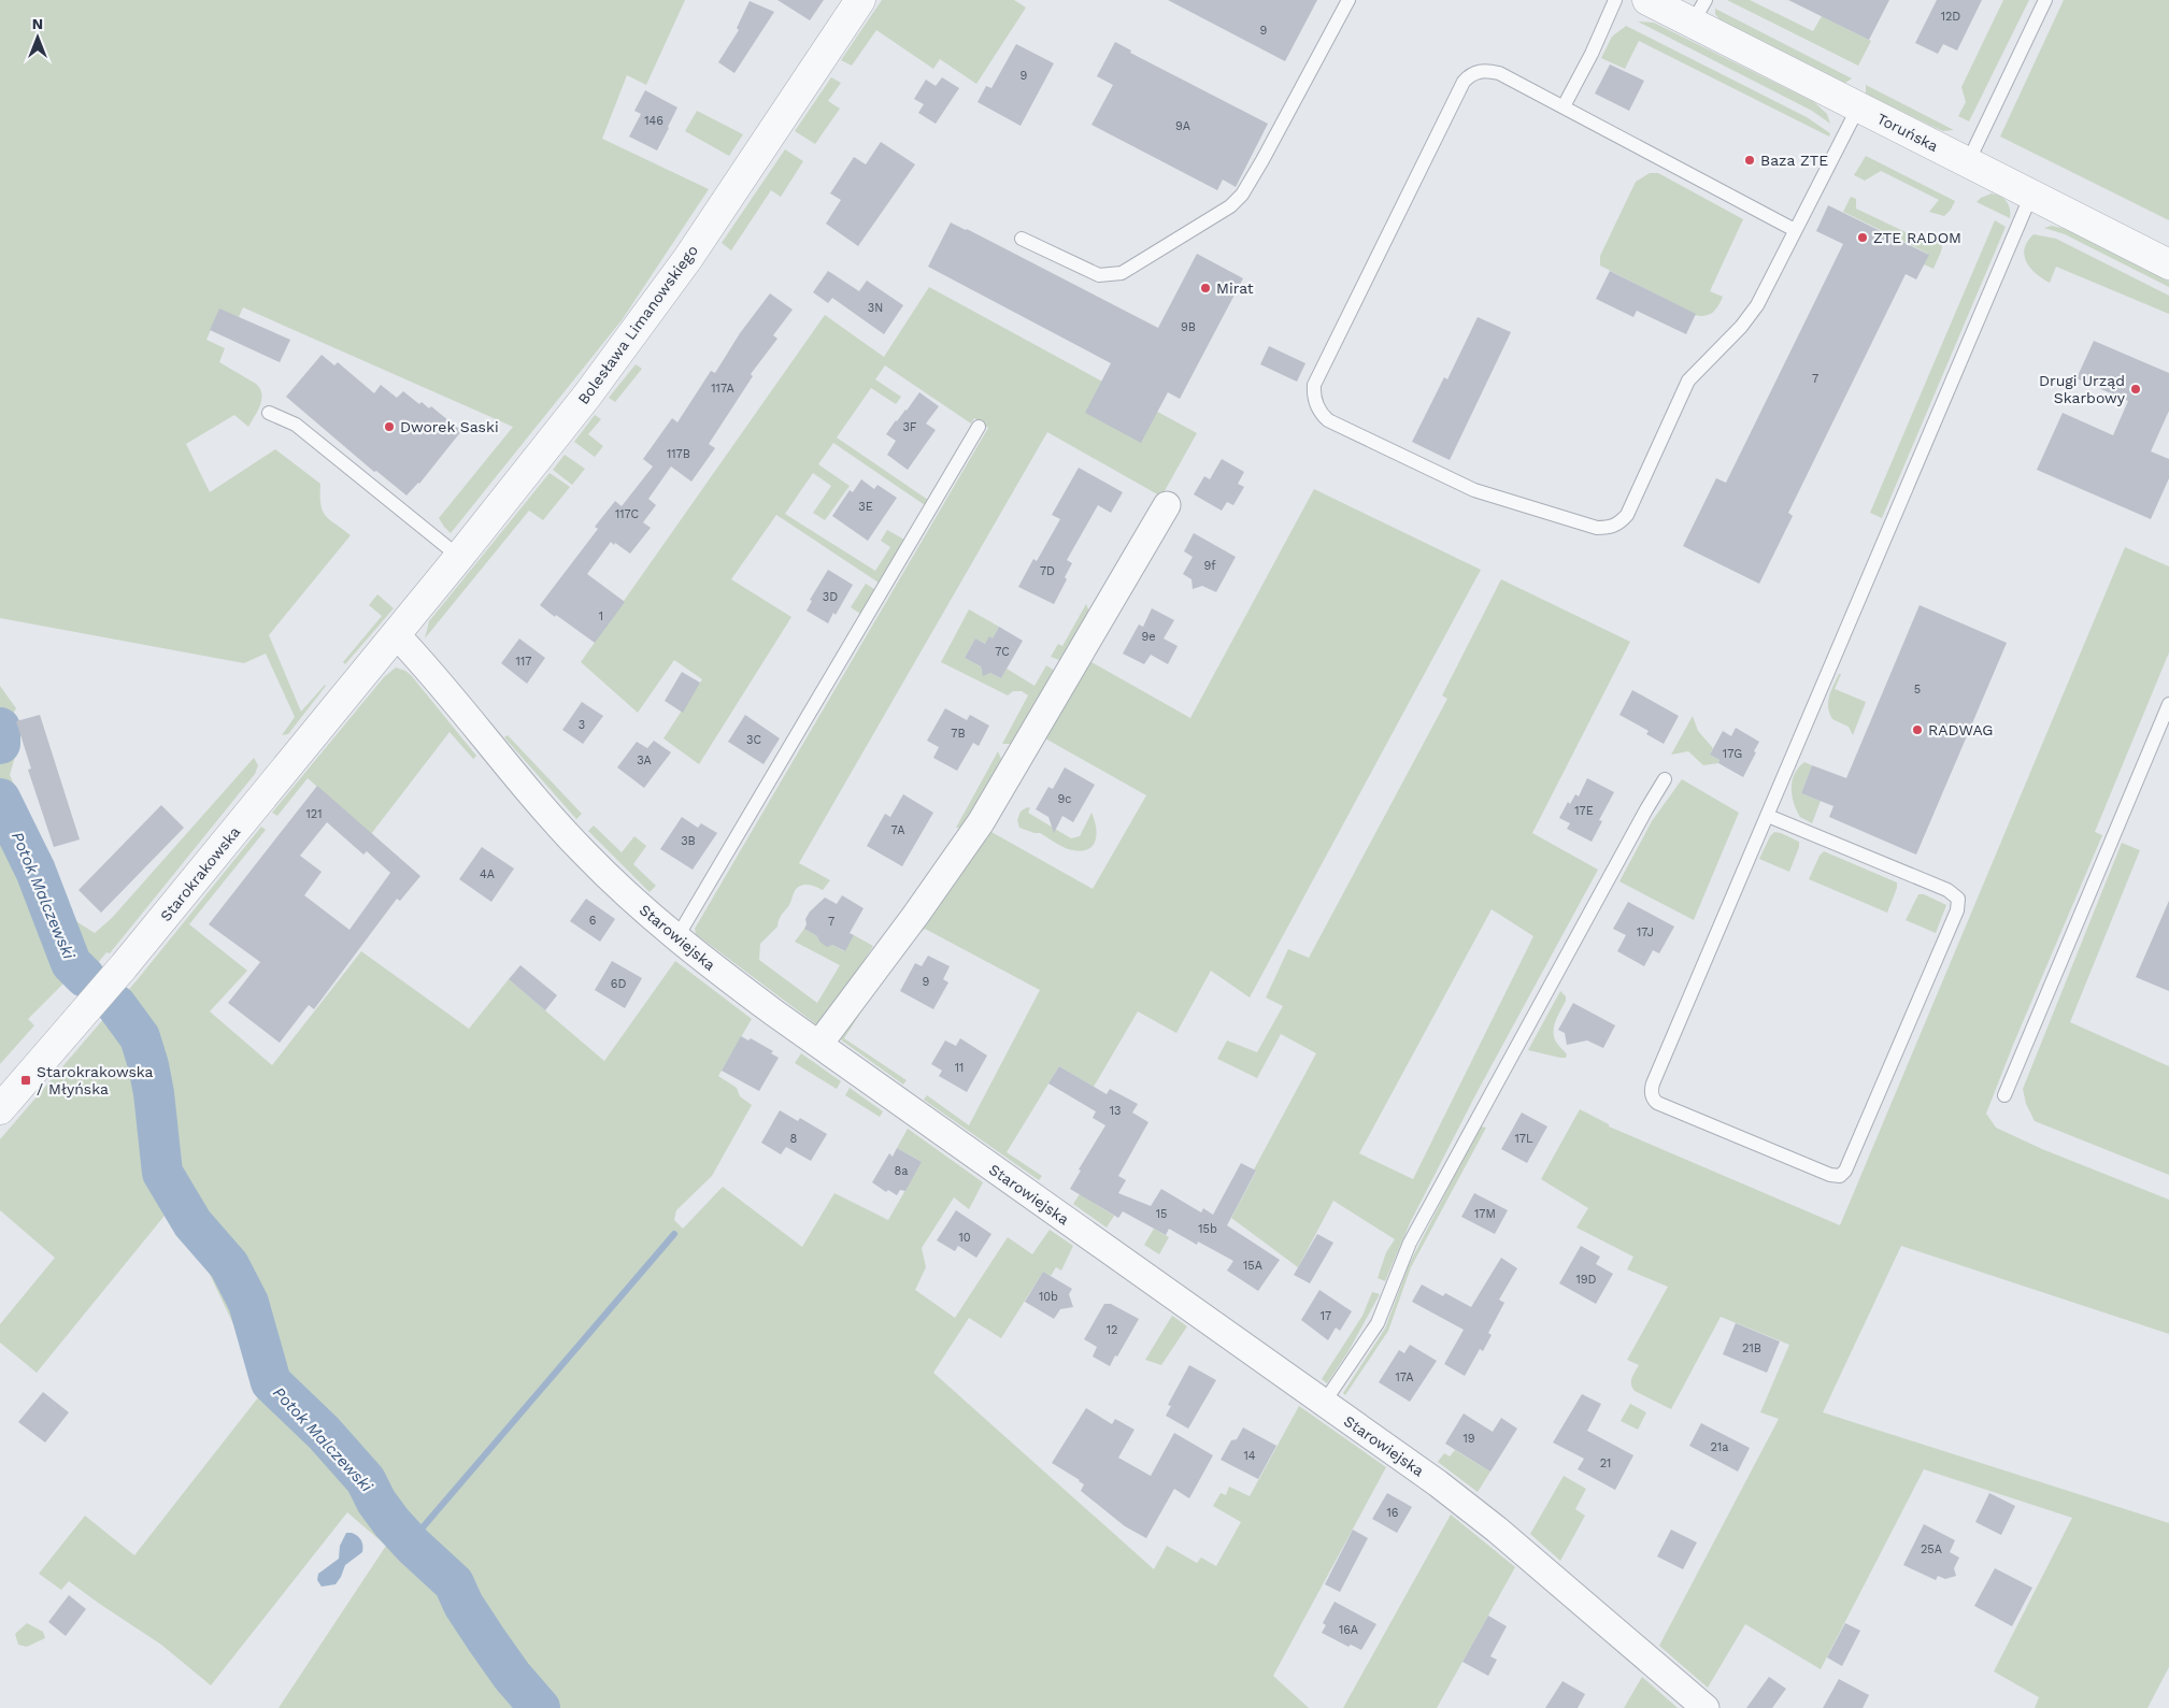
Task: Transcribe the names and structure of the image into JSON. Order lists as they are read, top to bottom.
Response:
{
  "streets": {
    "street": [
      "Toruńska",
      "Bolesława Limanowskiego",
      "Starokrakowska",
      "Starowiejska"
    ]
  },
  "crossings": [
    ["Bolesława Limanowskiego", "Starokrakowska"],
    ["Bolesława Limanowskiego", "Starowiejska"],
    ["Starokrakowska", "Starowiejska"]
  ],
  "water": ["Potok Malczewski"],
  "places": {
    "other": [
      "Baza ZTE",
      "ZTE RADOM",
      "Mirat",
      "Drugi Urząd Skarbowy",
      "Dworek Saski",
      "RADWAG"
    ],
    "transit": ["Starokrakowska / Młyńska"]
  },
  "house_numbers": [
    "12D",
    "9",
    "9",
    "146",
    "9A",
    "3N",
    "9B",
    "7",
    "117A",
    "3F",
    "117B",
    "3E",
    "117C",
    "9f",
    "7D",
    "3D",
    "1",
    "9e",
    "7C",
    "117",
    "5",
    "3",
    "7B",
    "3C",
    "17G",
    "3A",
    "9c",
    "17E",
    "121",
    "7A",
    "3B",
    "4A",
    "6",
    "7",
    "17J",
    "9",
    "6D",
    "11",
    "13",
    "8",
    "17L",
    "8a",
    "15",
    "17M",
    "15b",
    "10",
    "15A",
    "19D",
    "10b",
    "17",
    "12",
    "21B",
    "17A",
    "19",
    "21a",
    "14",
    "21",
    "16",
    "25A",
    "16A"
  ],
  "north": "top"
}
